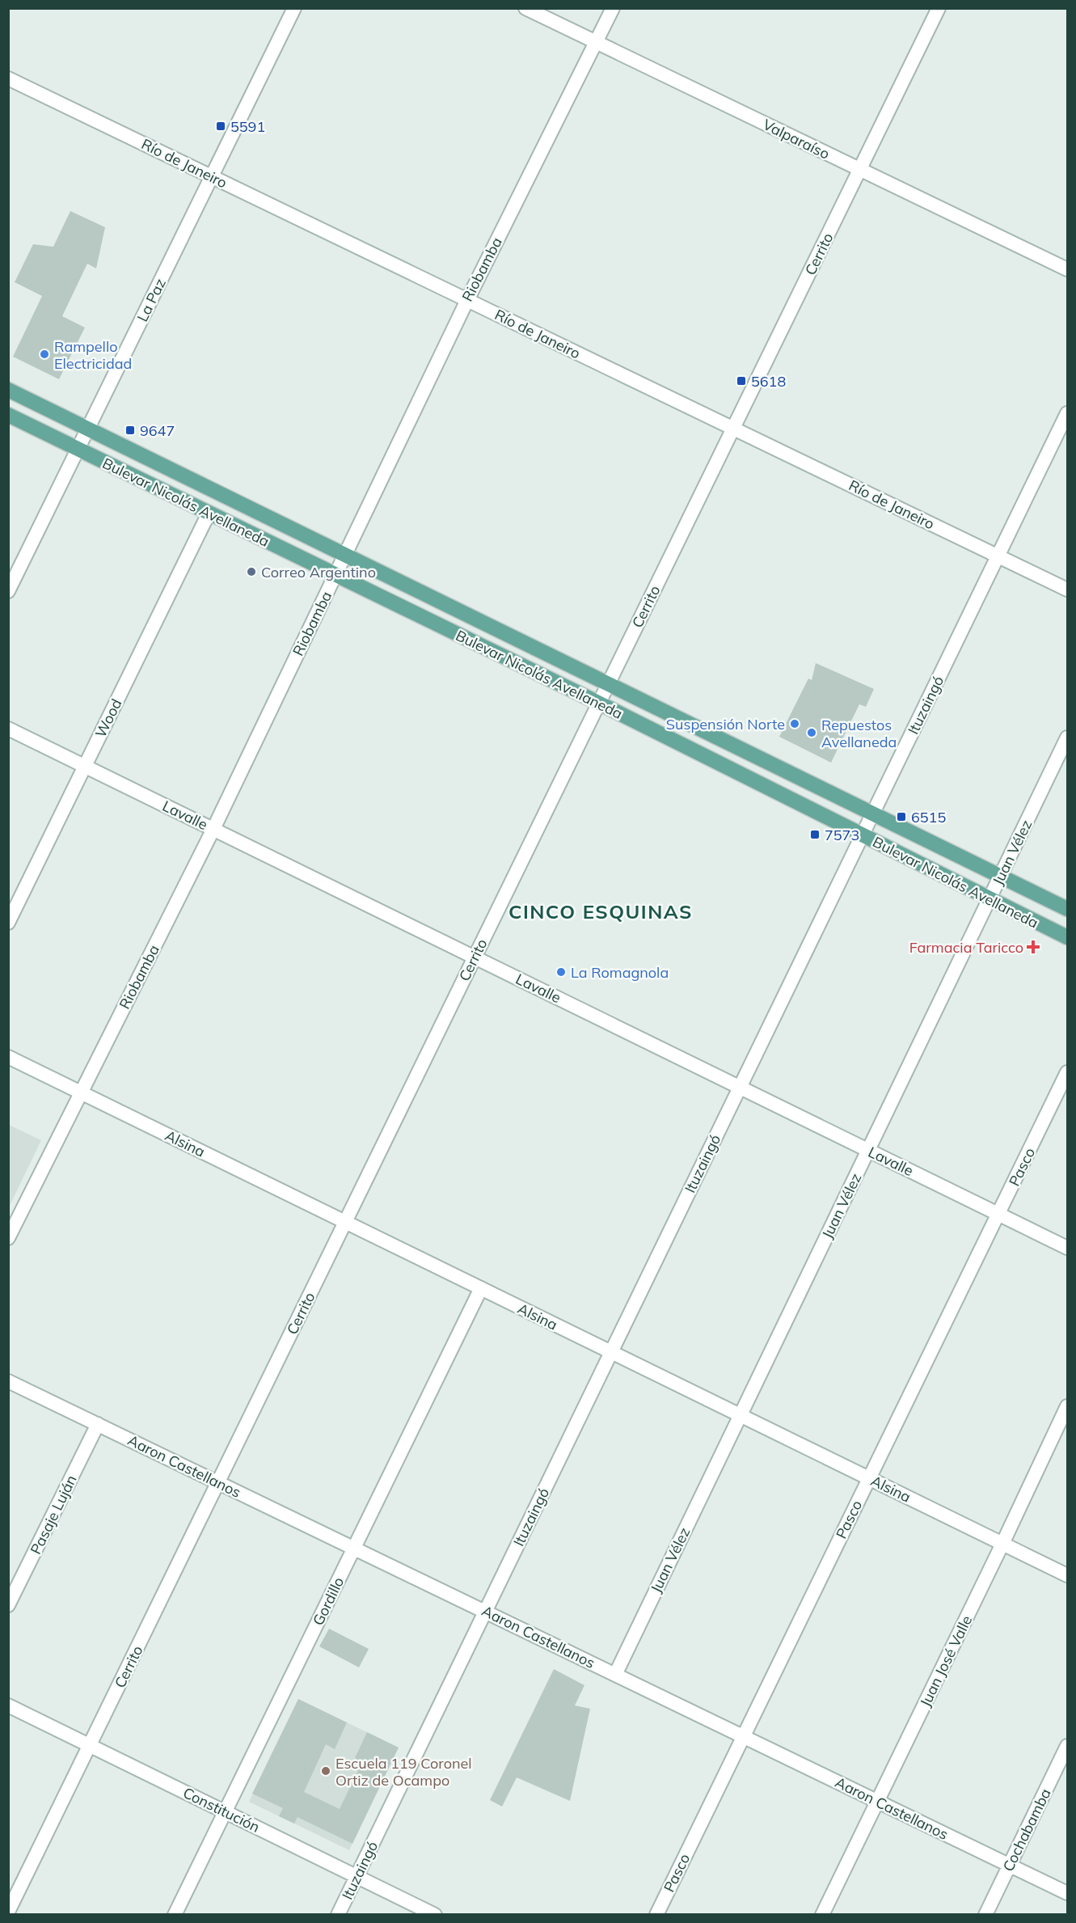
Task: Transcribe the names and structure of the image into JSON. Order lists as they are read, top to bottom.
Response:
{
  "streets": {
    "main road": ["Bulevar Nicolás Avellaneda"],
    "street": [
      "Valparaíso",
      "Río de Janeiro",
      "Cerrito",
      "Riobamba",
      "La Paz",
      "Ituzaingó",
      "Wood",
      "Lavalle",
      "Juan Vélez",
      "Alsina",
      "Pasco",
      "Aaron Castellanos",
      "Pasaje Luján",
      "Gordillo",
      "Juan José Valle",
      "Constitución",
      "Cochabamba"
    ]
  },
  "crossings": [
    ["Valparaíso", "Cerrito"],
    ["Valparaíso", "Riobamba"],
    ["Río de Janeiro", "Cerrito"],
    ["Río de Janeiro", "Riobamba"],
    ["Río de Janeiro", "La Paz"],
    ["Río de Janeiro", "Ituzaingó"],
    ["Cerrito", "Bulevar Nicolás Avellaneda"],
    ["Cerrito", "Lavalle"],
    ["Cerrito", "Alsina"],
    ["Cerrito", "Aaron Castellanos"],
    ["Cerrito", "Constitución"],
    ["Riobamba", "Bulevar Nicolás Avellaneda"],
    ["Riobamba", "Lavalle"],
    ["Riobamba", "Alsina"],
    ["La Paz", "Bulevar Nicolás Avellaneda"],
    ["Bulevar Nicolás Avellaneda", "Ituzaingó"],
    ["Bulevar Nicolás Avellaneda", "Wood"],
    ["Bulevar Nicolás Avellaneda", "Juan Vélez"],
    ["Ituzaingó", "Lavalle"],
    ["Ituzaingó", "Alsina"],
    ["Ituzaingó", "Aaron Castellanos"],
    ["Ituzaingó", "Constitución"],
    ["Wood", "Lavalle"],
    ["Lavalle", "Juan Vélez"],
    ["Lavalle", "Pasco"],
    ["Juan Vélez", "Alsina"],
    ["Juan Vélez", "Aaron Castellanos"],
    ["Alsina", "Pasco"],
    ["Alsina", "Gordillo"],
    ["Alsina", "Juan José Valle"],
    ["Pasco", "Aaron Castellanos"],
    ["Aaron Castellanos", "Pasaje Luján"],
    ["Aaron Castellanos", "Gordillo"],
    ["Aaron Castellanos", "Juan José Valle"],
    ["Aaron Castellanos", "Cochabamba"],
    ["Gordillo", "Constitución"]
  ],
  "districts": ["CINCO ESQUINAS"],
  "places": {
    "transit": [
      "5591",
      "5618",
      "9647",
      "6515",
      "7573"
    ],
    "other": [
      "Rampello Electricidad",
      "Correo Argentino",
      "Suspensión Norte",
      "Repuestos Avellaneda",
      "La Romagnola",
      "Escuela 119 Coronel Ortiz de Ocampo"
    ],
    "health": ["Farmacia Taricco"]
  }
}
